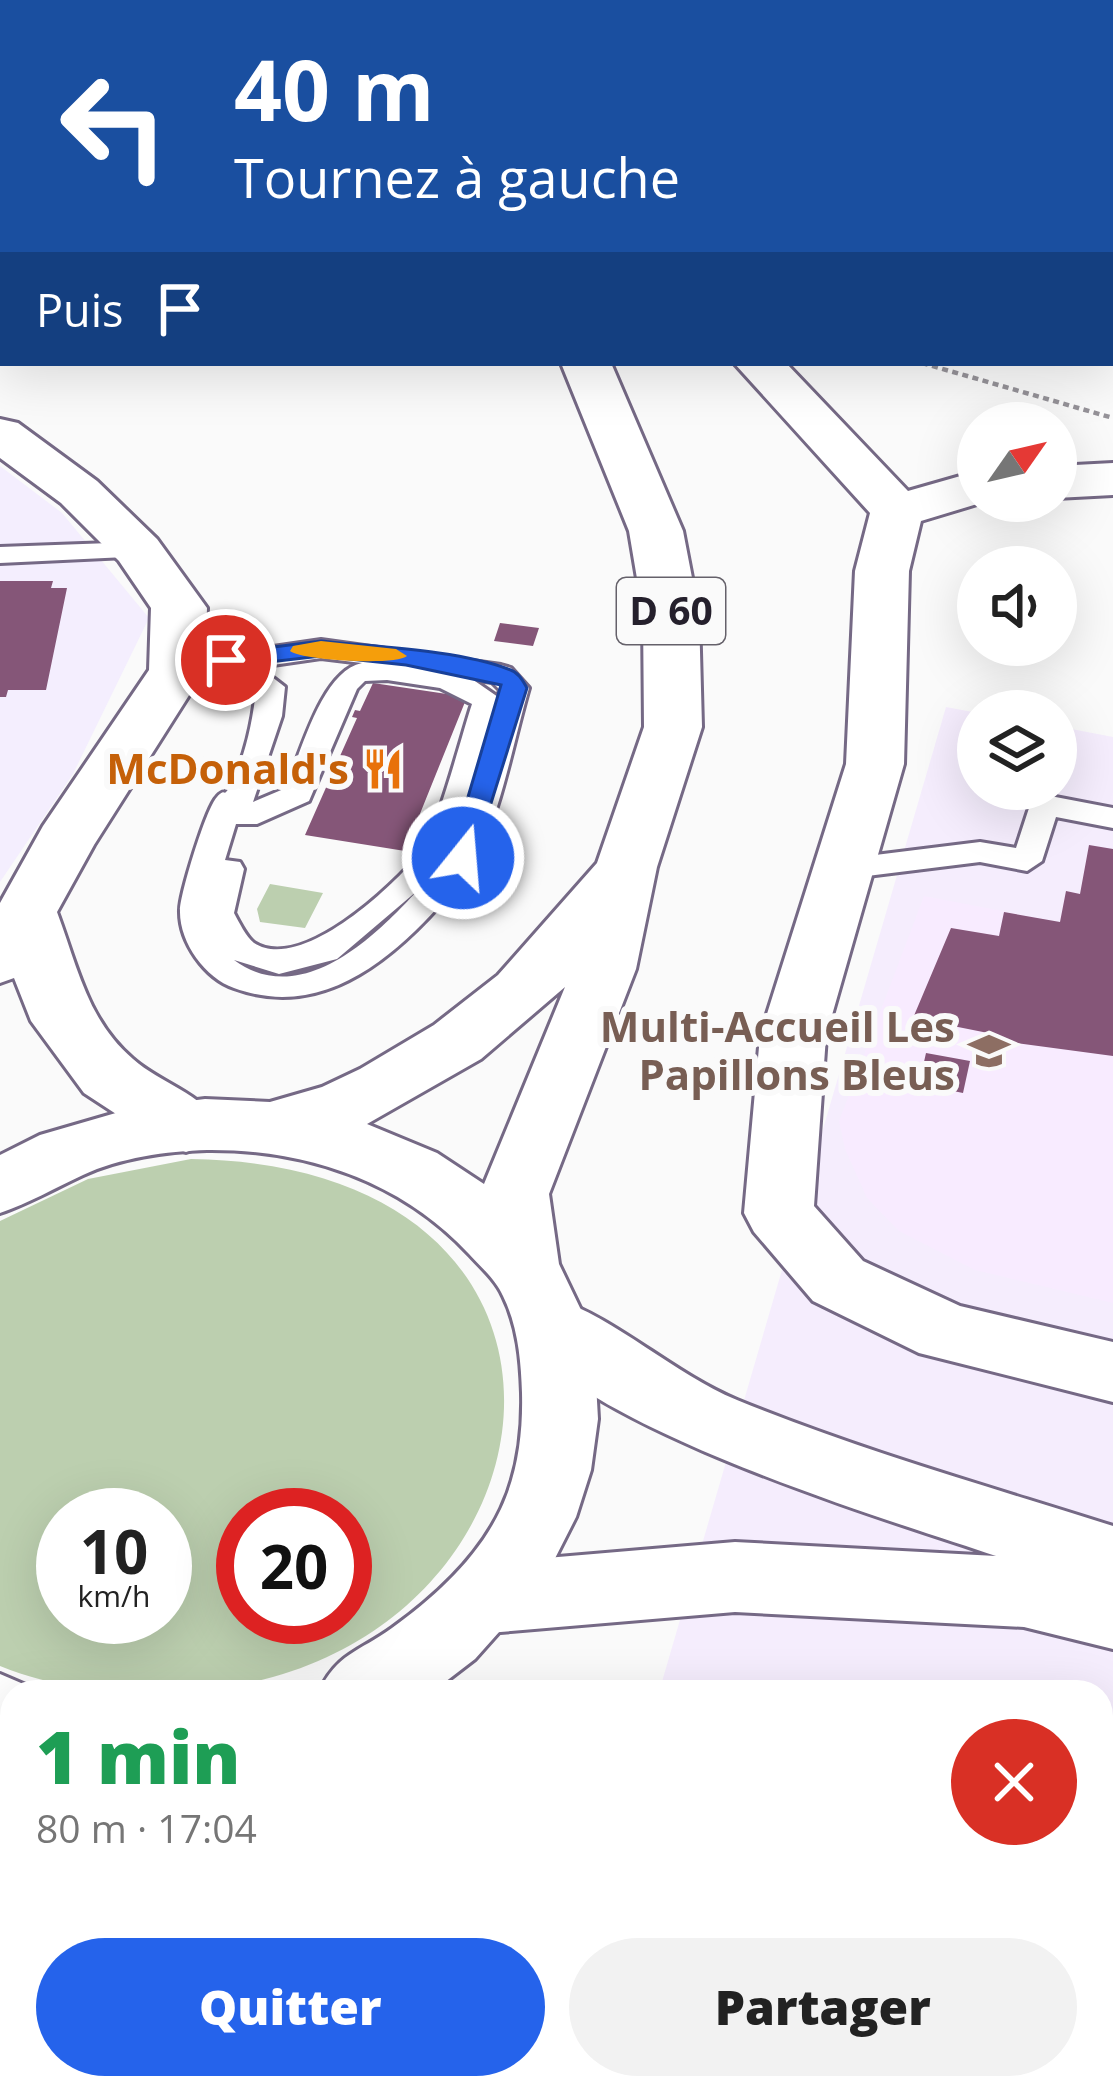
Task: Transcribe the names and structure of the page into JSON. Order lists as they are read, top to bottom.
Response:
{
  "streets": {
    "main road": ["D 60"]
  },
  "places": {
    "restaurant": ["McDonald's"],
    "school or university": ["Multi-Accueil Les Papillons Bleus"]
  },
  "north": "top right",
  "page": {
    "turn": ["40 m", "Tournez à gauche"],
    "then": "Puis",
    "speed": "10 km/h",
    "limit": "20",
    "heading": ["1 min", "80 m · 17:04"],
    "buttons": ["Quitter", "Partager"]
  }
}
